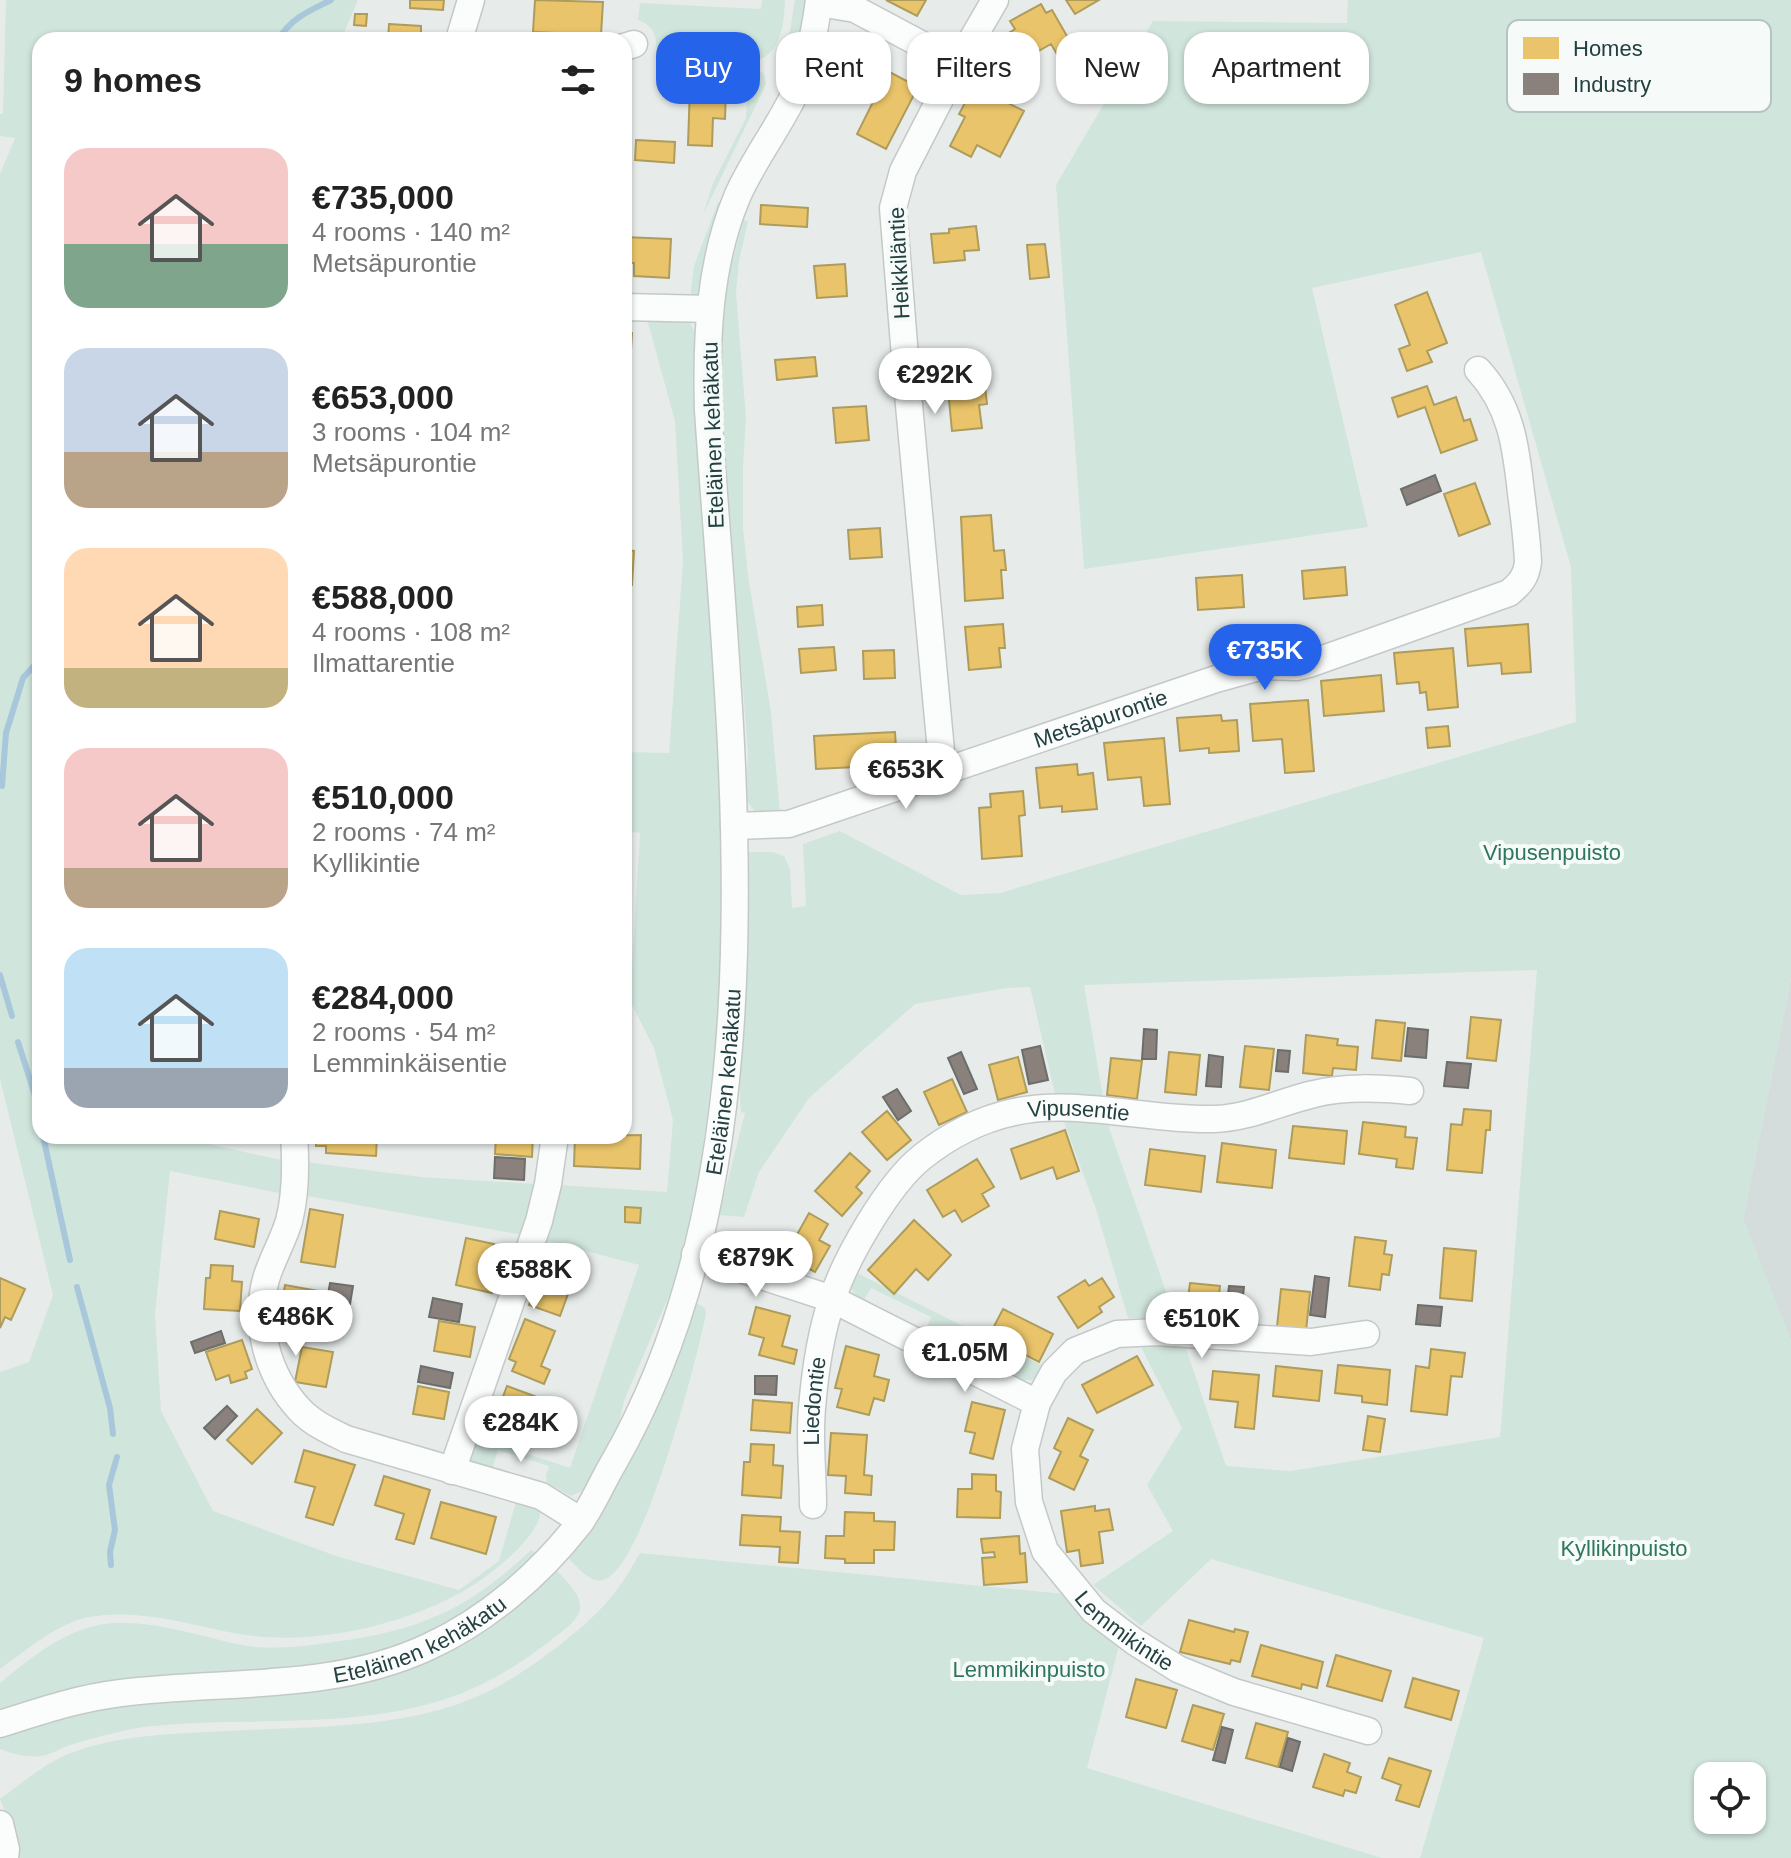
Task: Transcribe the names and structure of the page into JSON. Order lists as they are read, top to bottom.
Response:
{
  "streets": {
    "street": [
      "Heikkiläntie",
      "Eteläinen kehäkatu",
      "Metsäpurontie",
      "Vipusentie",
      "Liedontie",
      "Lemmikintie"
    ]
  },
  "crossings": [
    ["Heikkiläntie", "Metsäpurontie"],
    ["Eteläinen kehäkatu", "Metsäpurontie"],
    ["Vipusentie", "Liedontie"]
  ],
  "parks": ["Vipusenpuisto", "Kyllikinpuisto", "Lemmikinpuisto"],
  "legend": ["Homes", "Industry"],
  "page": {
    "chip": [
      "Buy",
      "Rent",
      "Filters",
      "New",
      "Apartment"
    ],
    "heading": "9 homes",
    "list": [
      {
        "name": "€735,000",
        "note": "4 rooms · 140 m² · Metsäpurontie"
      },
      {
        "name": "€653,000",
        "note": "3 rooms · 104 m² · Metsäpurontie"
      },
      {
        "name": "€588,000",
        "note": "4 rooms · 108 m² · Ilmattarentie"
      },
      {
        "name": "€510,000",
        "note": "2 rooms · 74 m² · Kyllikintie"
      },
      {
        "name": "€284,000",
        "note": "2 rooms · 54 m² · Lemminkäisentie"
      }
    ],
    "price": [
      "€292K",
      "€735K",
      "€653K",
      "€879K",
      "€588K",
      "€486K",
      "€510K",
      "€1.05M",
      "€284K"
    ]
  }
}
